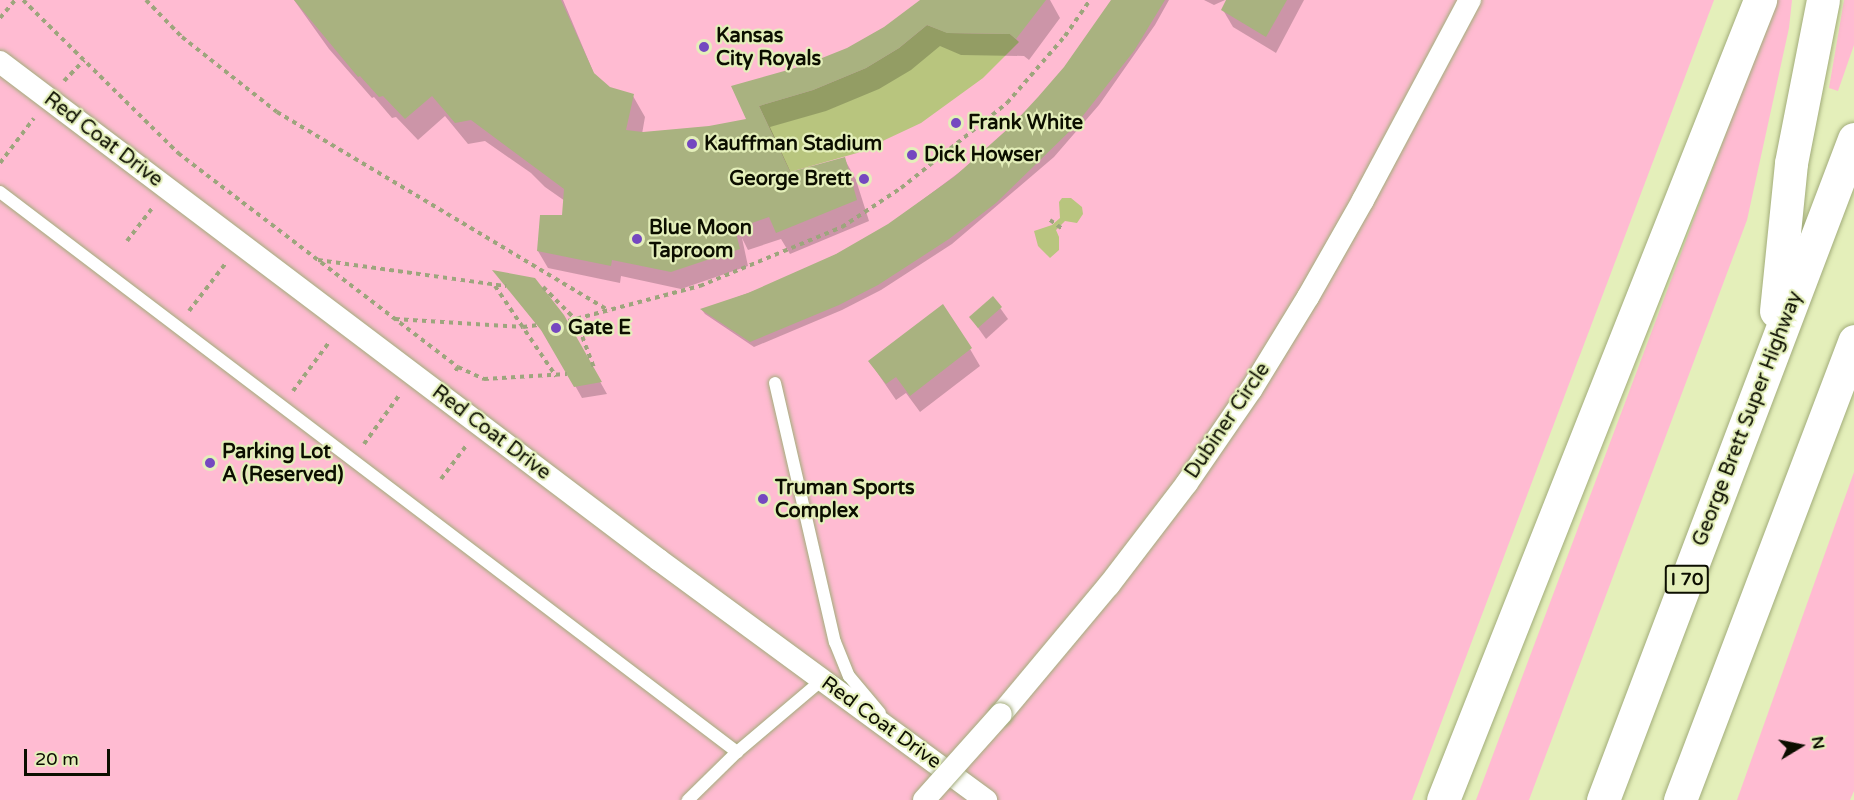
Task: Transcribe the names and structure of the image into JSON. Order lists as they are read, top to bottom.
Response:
{
  "streets": {
    "highway": ["George Brett Super Highway", "I 70"],
    "street": ["Red Coat Drive", "Dubiner Circle"]
  },
  "places": [
    "Kansas City Royals",
    "Frank White",
    "Kauffman Stadium",
    "Dick Howser",
    "George Brett",
    "Blue Moon Taproom",
    "Gate E",
    "Parking Lot A (Reserved)",
    "Truman Sports Complex"
  ],
  "scale_bar": "20 m",
  "north": "right"
}
